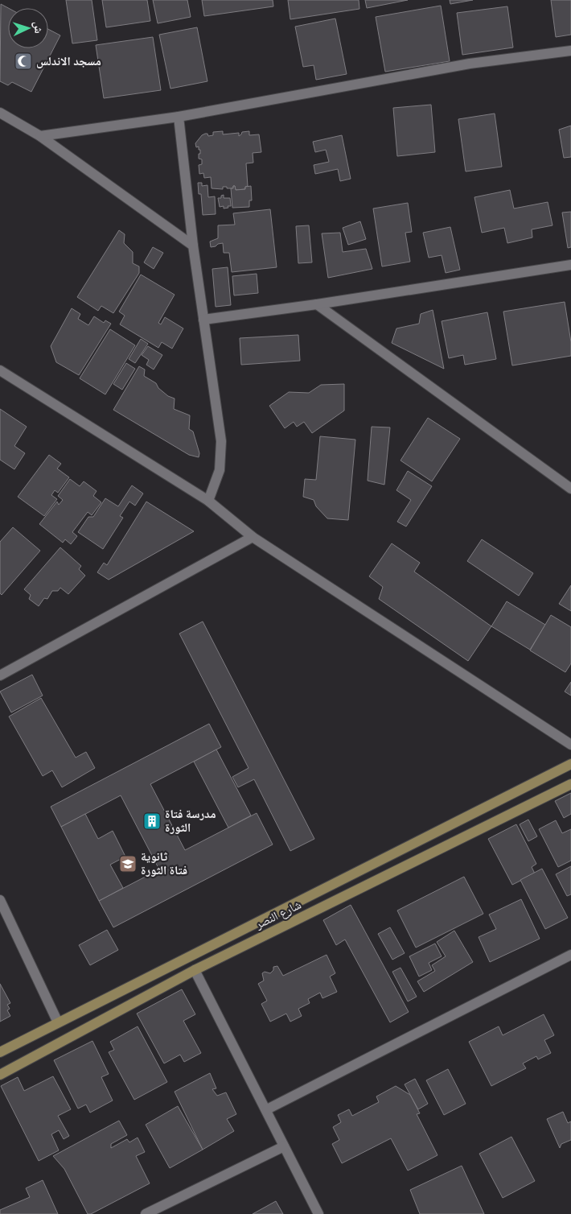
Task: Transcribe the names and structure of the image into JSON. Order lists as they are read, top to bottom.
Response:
{
  "streets": {
    "street": ["شارع النصر"]
  },
  "places": {
    "mosque": ["مسجد الاندلس"],
    "building": ["مدرسة فتاة الثورة"],
    "school or university": ["ثانوية فتاة الثورة"]
  },
  "north": "right"
}
